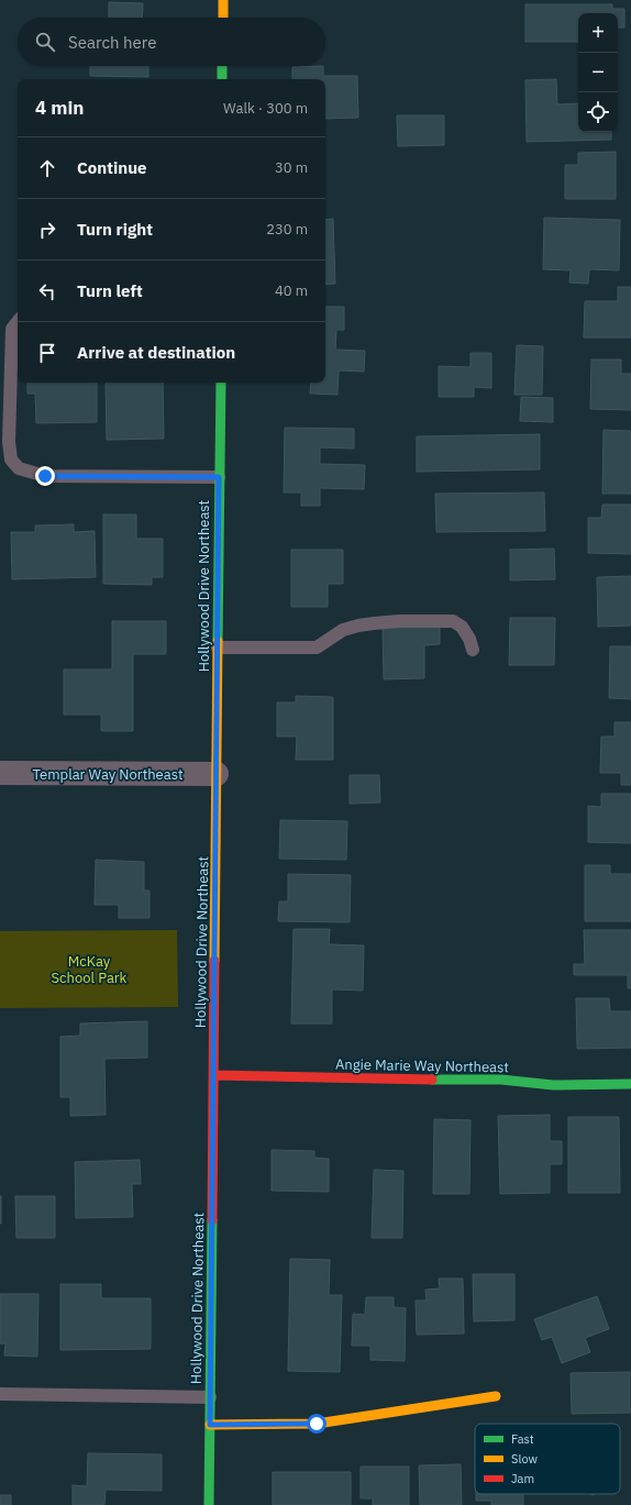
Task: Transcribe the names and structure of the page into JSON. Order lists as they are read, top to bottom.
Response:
{
  "streets": {
    "street": ["Hollywood Drive Northeast", "Templar Way Northeast", "Angie Marie Way Northeast"]
  },
  "crossings": [
    ["Hollywood Drive Northeast", "Templar Way Northeast"],
    ["Hollywood Drive Northeast", "Angie Marie Way Northeast"]
  ],
  "parks": ["McKay School Park"],
  "legend": ["Fast", "Slow", "Jam"],
  "page": {
    "map_buttons": ["+", "−"],
    "search": "Search here",
    "heading": ["4 min", "Walk · 300 m"],
    "list": [
      ["Continue", "30 m"],
      ["Turn right", "230 m"],
      ["Turn left", "40 m"],
      "Arrive at destination"
    ]
  }
}
